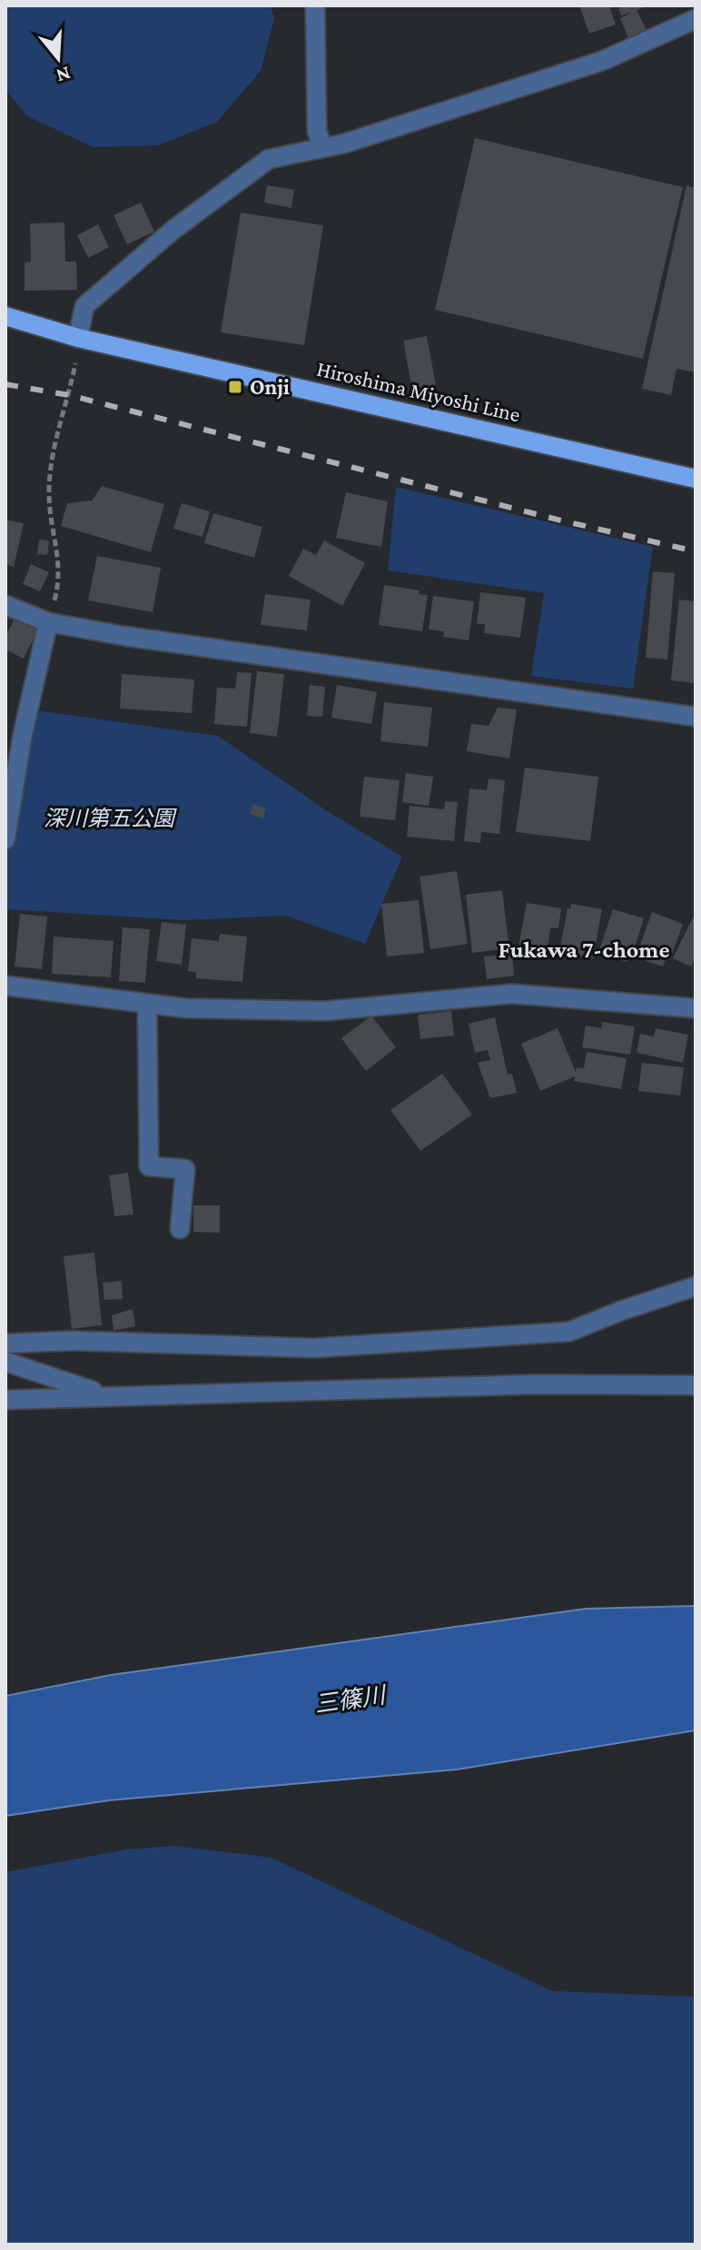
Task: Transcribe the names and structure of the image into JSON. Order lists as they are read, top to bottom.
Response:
{
  "streets": {
    "main road": ["Hiroshima Miyoshi Line"]
  },
  "districts": ["Fukawa 7-chome"],
  "water": ["三篠川"],
  "parks": ["深川第五公園"],
  "places": {
    "transit": ["Onji"]
  },
  "north": "bottom"
}
